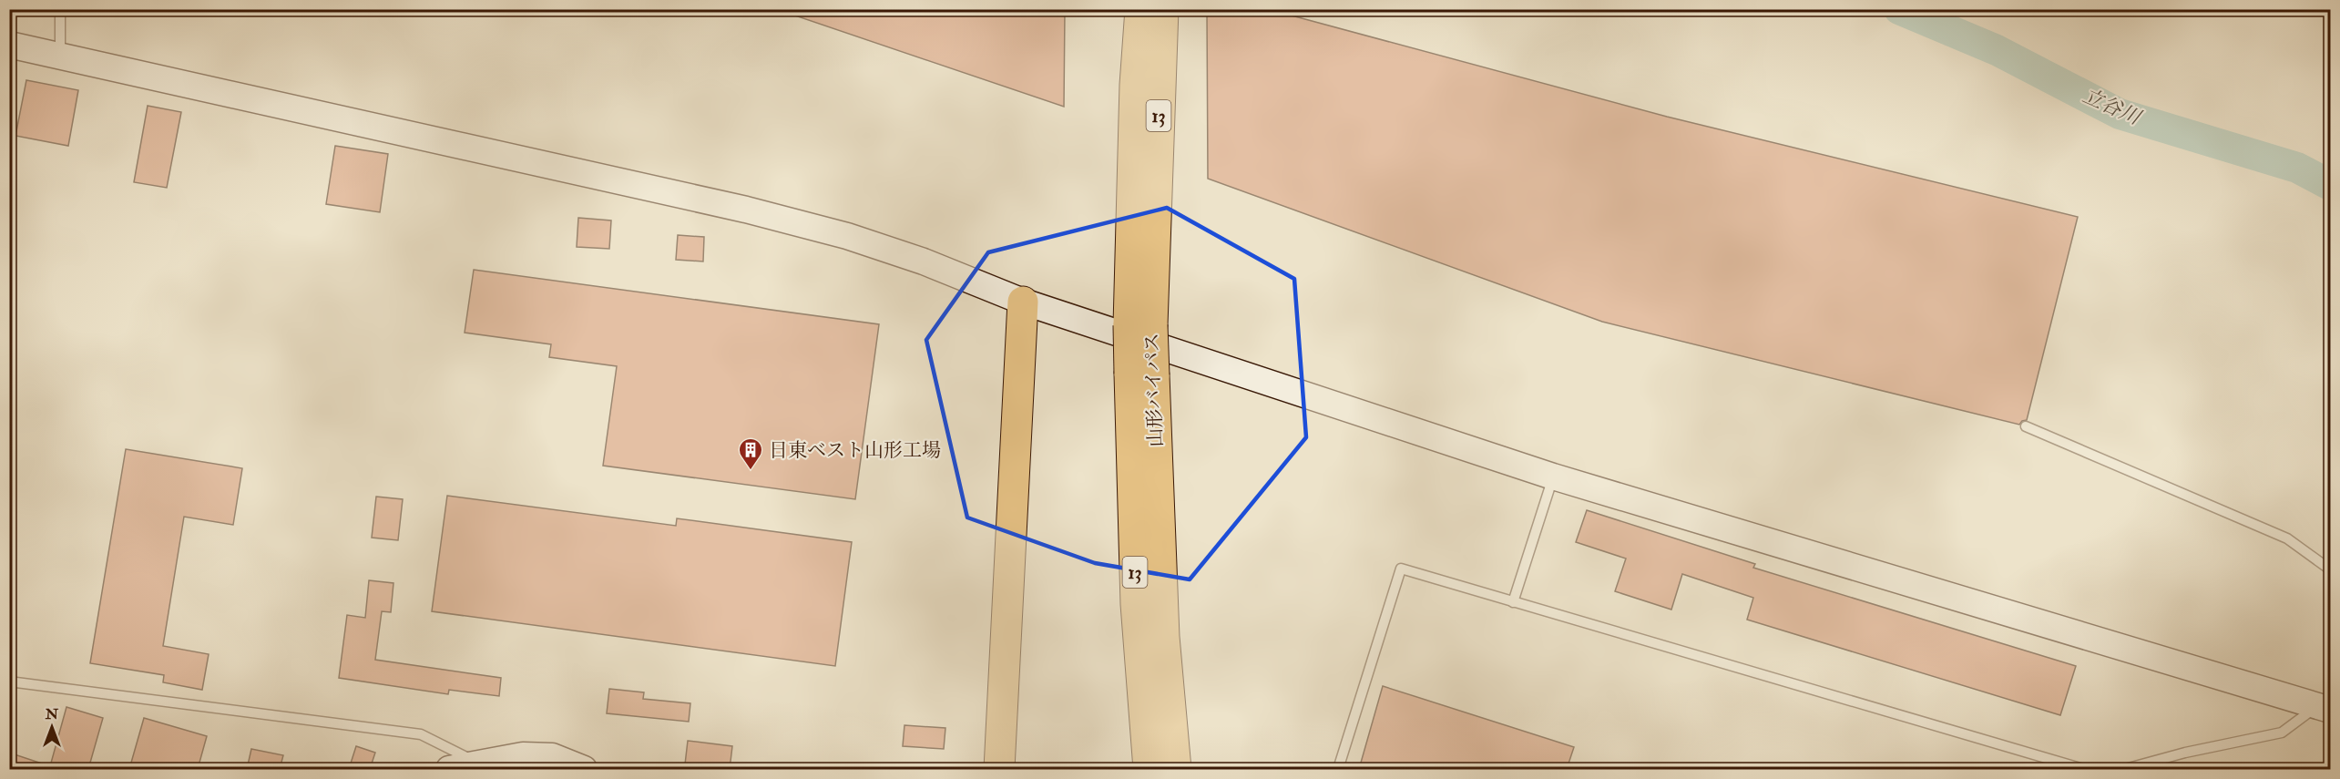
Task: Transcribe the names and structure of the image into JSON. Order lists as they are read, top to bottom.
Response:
{
  "streets": {
    "highway": ["13", "山形バイパス"]
  },
  "water": ["立谷川"],
  "places": {
    "building": ["日東ベスト山形工場"]
  },
  "north": "top"
}
